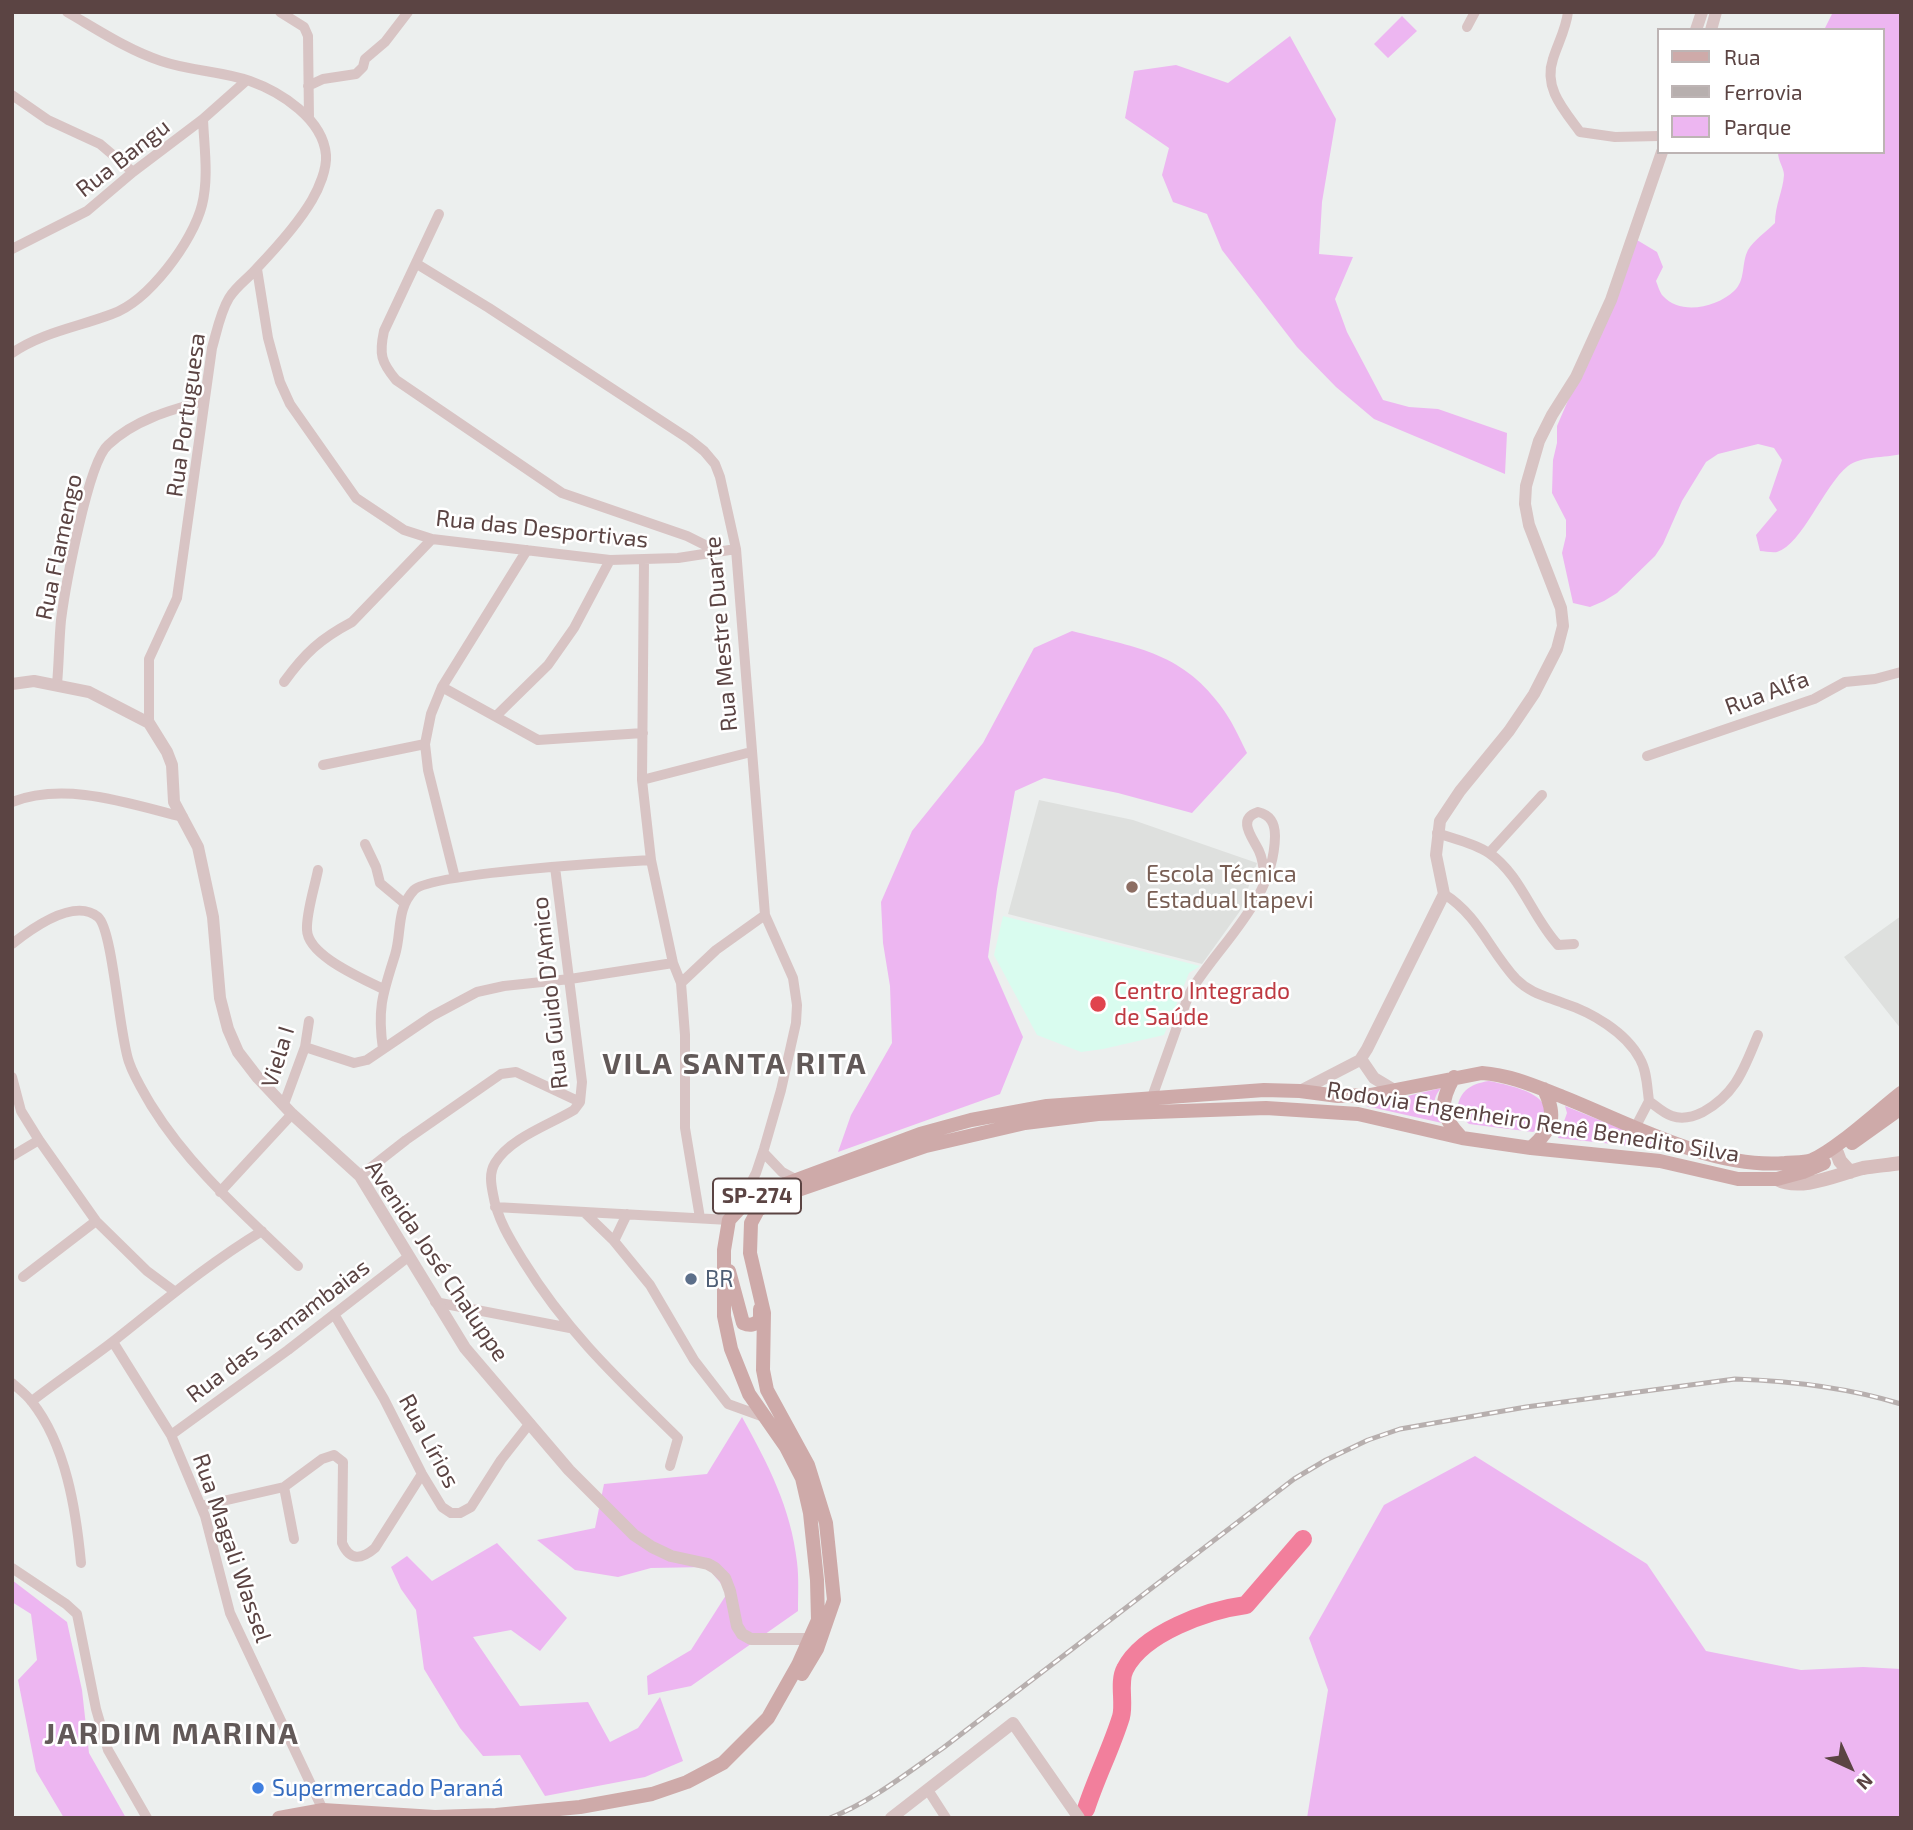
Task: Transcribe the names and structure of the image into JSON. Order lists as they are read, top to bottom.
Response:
{
  "streets": {
    "main road": ["Rodovia Engenheiro Renê Benedito Silva", "SP-274"],
    "street": [
      "Rua Bangu",
      "Rua Portuguesa",
      "Rua das Desportivas",
      "Rua Flamengo",
      "Rua Mestre Duarte",
      "Rua Alfa",
      "Rua Guido D'Amico",
      "Viela I",
      "Avenida José Chaluppe",
      "Rua das Samambaias",
      "Rua Lírios",
      "Rua Magali Wassel"
    ]
  },
  "crossings": [
    ["Rua Bangu", "Rua Portuguesa"],
    ["Rua Portuguesa", "Rua das Desportivas"],
    ["Rua Portuguesa", "Rua Flamengo"],
    ["Rua Portuguesa", "Avenida José Chaluppe"],
    ["Rua das Desportivas", "Rua Mestre Duarte"],
    ["Rua Mestre Duarte", "Rodovia Engenheiro Renê Benedito Silva"],
    ["Rua Mestre Duarte", "SP-274"],
    ["Viela I", "Avenida José Chaluppe"],
    ["Rodovia Engenheiro Renê Benedito Silva", "SP-274"],
    ["SP-274", "Avenida José Chaluppe"],
    ["SP-274", "Rua Magali Wassel"],
    ["Avenida José Chaluppe", "Rua das Samambaias"],
    ["Avenida José Chaluppe", "Rua Lírios"],
    ["Rua das Samambaias", "Rua Lírios"],
    ["Rua das Samambaias", "Rua Magali Wassel"]
  ],
  "districts": ["VILA SANTA RITA", "JARDIM MARINA"],
  "places": [
    "Escola Técnica Estadual Itapevi",
    "Centro Integrado de Saúde",
    "BR",
    "Supermercado Paraná"
  ],
  "legend": ["Rua", "Ferrovia", "Parque"],
  "north": "bottom right"
}
